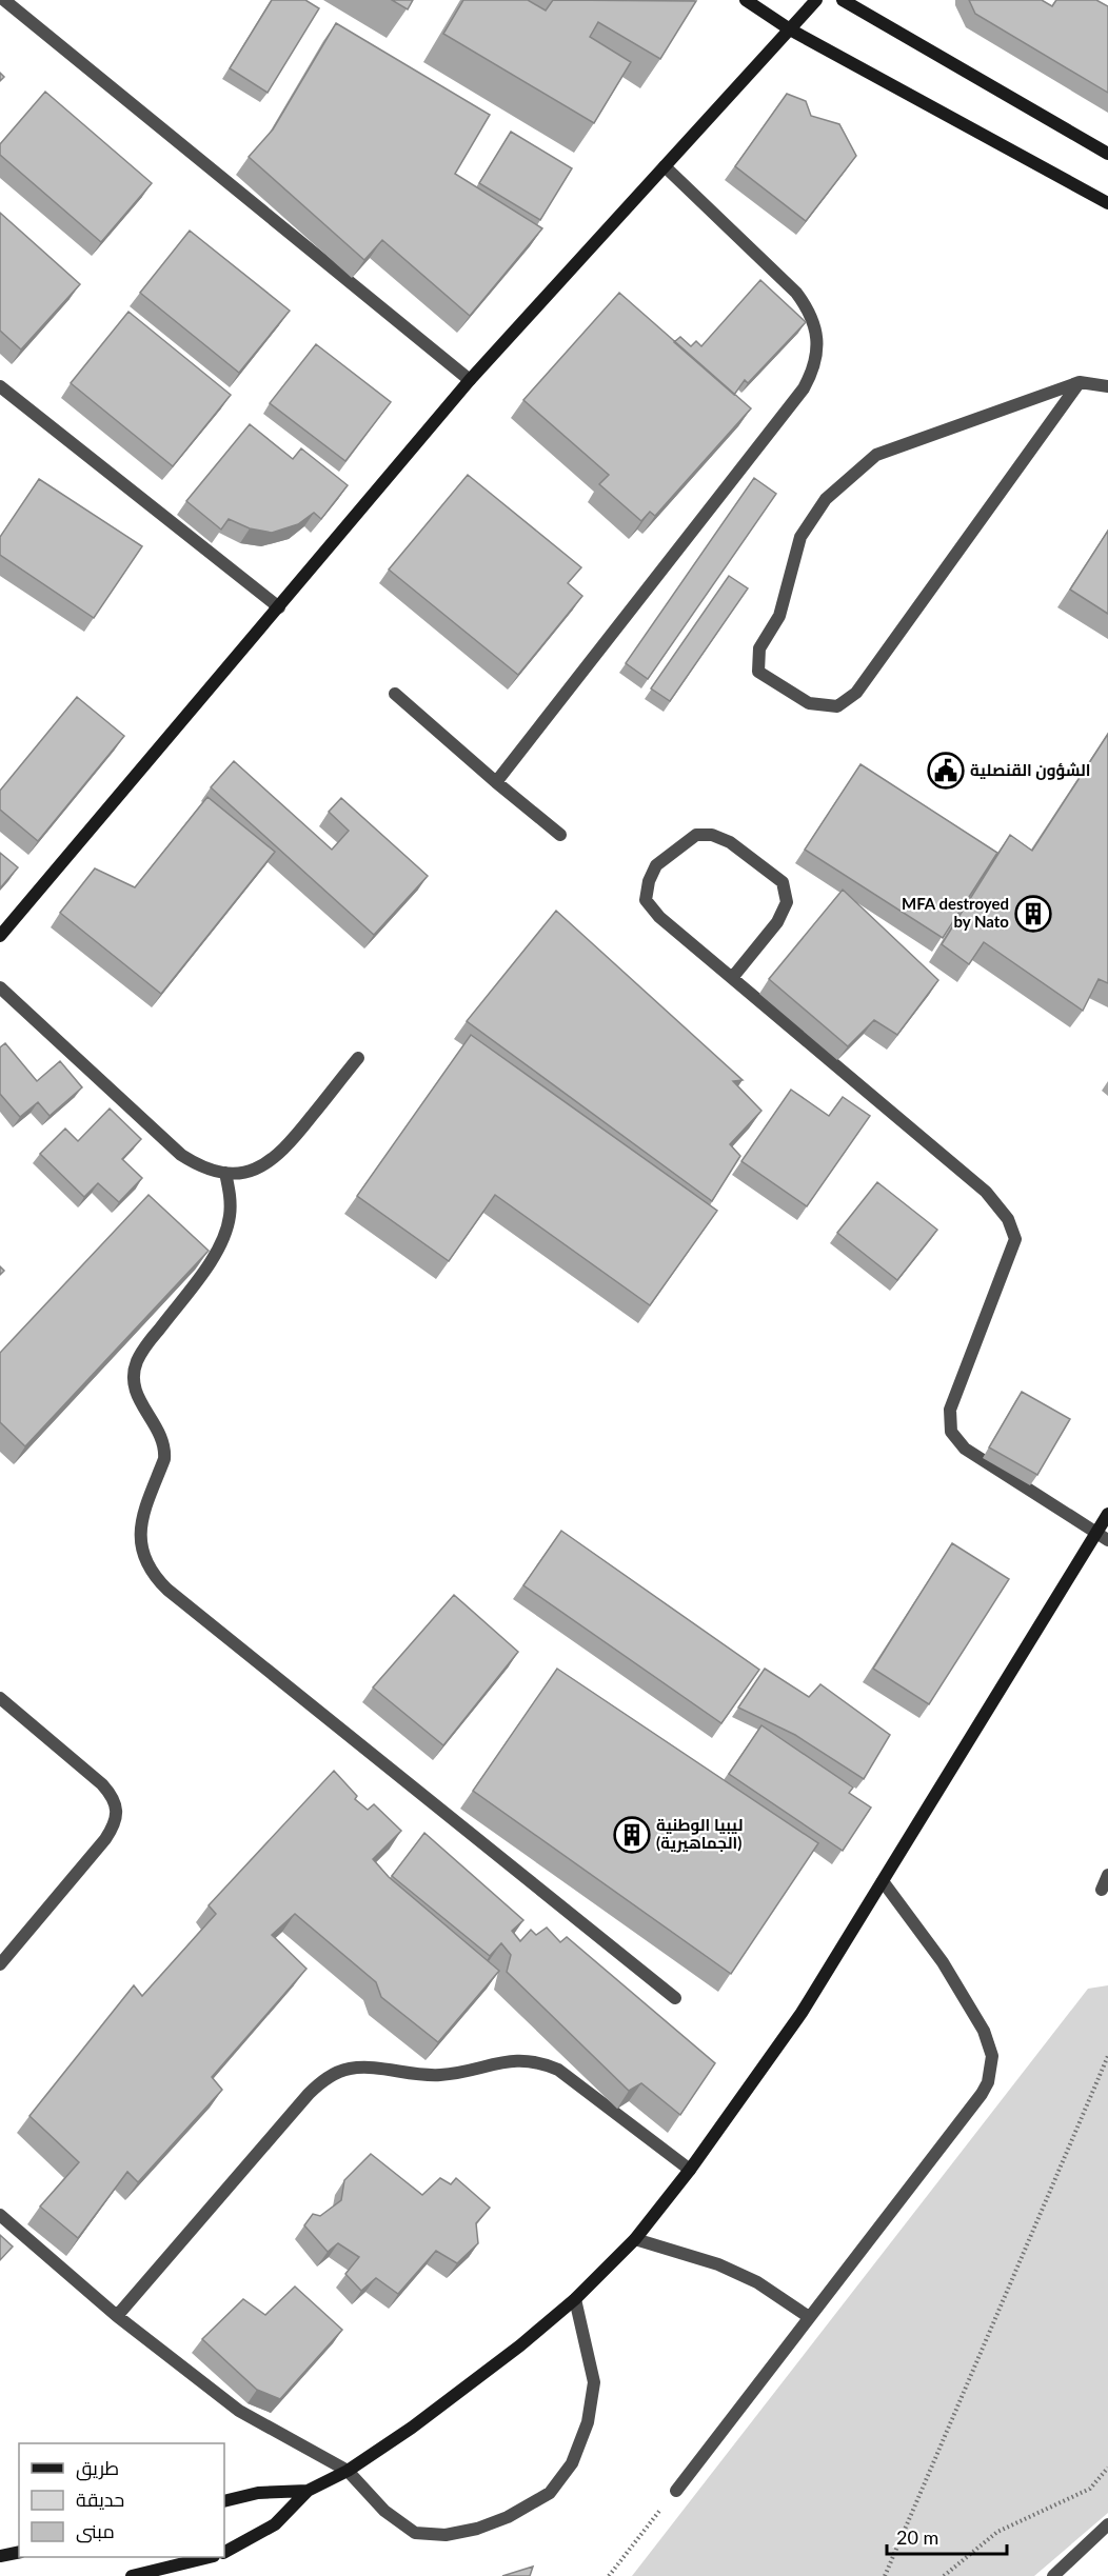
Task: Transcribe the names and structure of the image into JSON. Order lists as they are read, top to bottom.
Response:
{
  "places": {
    "public building": ["الشؤون القنصلية"],
    "building": ["MFA destroyed by Nato", "ليبيا الوطنية (الجماهيرية)"]
  },
  "legend": ["طريق", "حديقة", "مبنى"],
  "scale_bar": "20 m"
}
